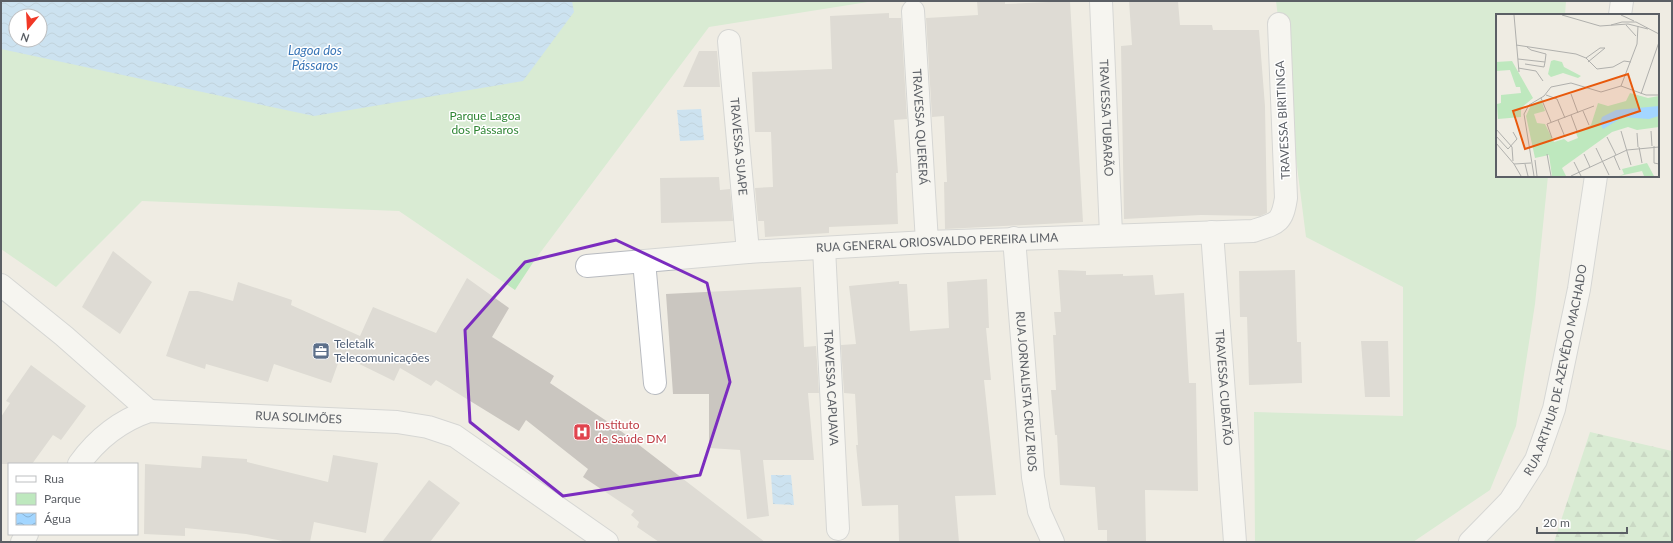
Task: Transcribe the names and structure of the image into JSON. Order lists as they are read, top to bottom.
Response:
{
  "streets": {
    "street": [
      "TRAVESSA TUBARÃO",
      "TRAVESSA BIRITINGA",
      "TRAVESSA QUERERÁ",
      "TRAVESSA SUAPE",
      "RUA GENERAL ORIOSVALDO PEREIRA LIMA",
      "RUA ARTHUR DE AZEVÊDO MACHADO",
      "TRAVESSA CUBATÃO",
      "TRAVESSA CAPUAVA",
      "RUA JORNALISTA CRUZ RIOS",
      "RUA SOLIMÕES"
    ]
  },
  "crossings": [
    ["TRAVESSA TUBARÃO", "RUA GENERAL ORIOSVALDO PEREIRA LIMA"],
    ["TRAVESSA BIRITINGA", "RUA GENERAL ORIOSVALDO PEREIRA LIMA"],
    ["TRAVESSA QUERERÁ", "RUA GENERAL ORIOSVALDO PEREIRA LIMA"],
    ["TRAVESSA SUAPE", "RUA GENERAL ORIOSVALDO PEREIRA LIMA"],
    ["RUA GENERAL ORIOSVALDO PEREIRA LIMA", "TRAVESSA CUBATÃO"],
    ["RUA GENERAL ORIOSVALDO PEREIRA LIMA", "TRAVESSA CAPUAVA"],
    ["RUA GENERAL ORIOSVALDO PEREIRA LIMA", "RUA JORNALISTA CRUZ RIOS"]
  ],
  "water": ["Lagoa dos Pássaros"],
  "parks": ["Parque Lagoa dos Pássaros"],
  "places": {
    "office": ["Teletalk Telecomunicações"],
    "hospital": ["Instituto de Saúde DM"]
  },
  "legend": ["Rua", "Parque", "Água"],
  "scale_bar": "20 m",
  "north": "bottom"
}
